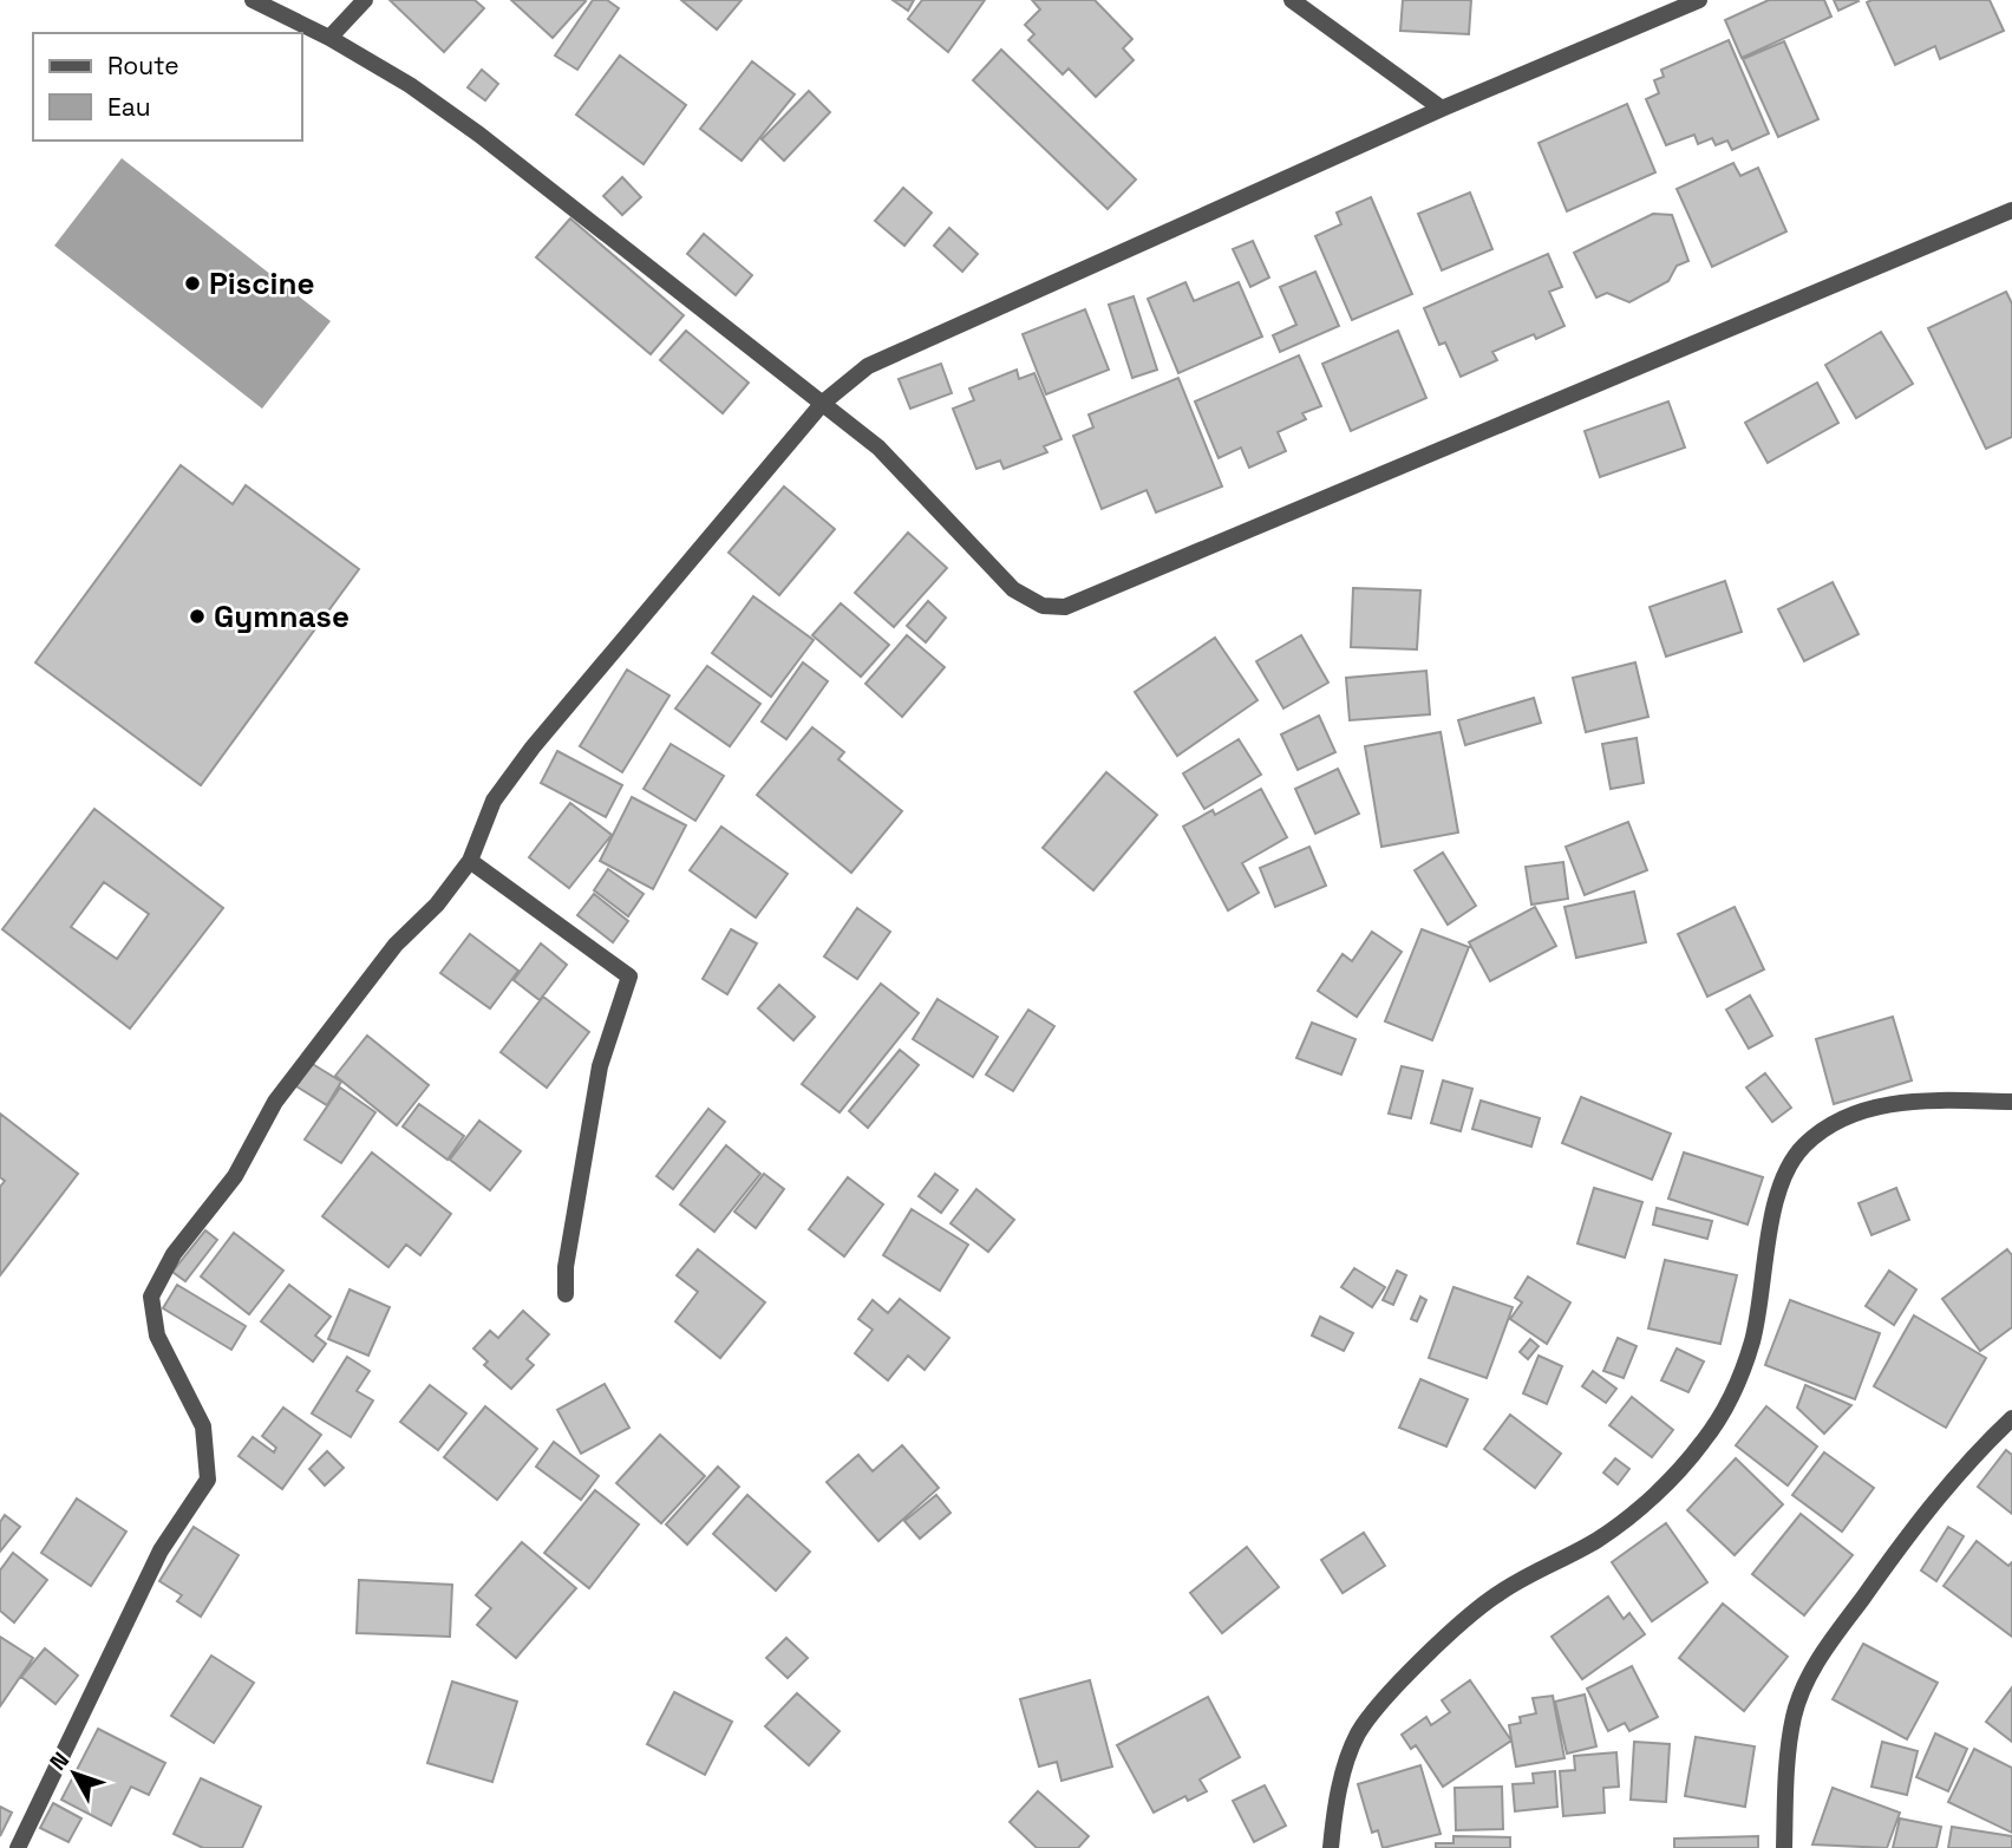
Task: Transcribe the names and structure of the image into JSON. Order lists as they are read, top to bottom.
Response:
{
  "places": ["Piscine", "Gymnase"],
  "legend": ["Route", "Eau"],
  "north": "top left"
}
